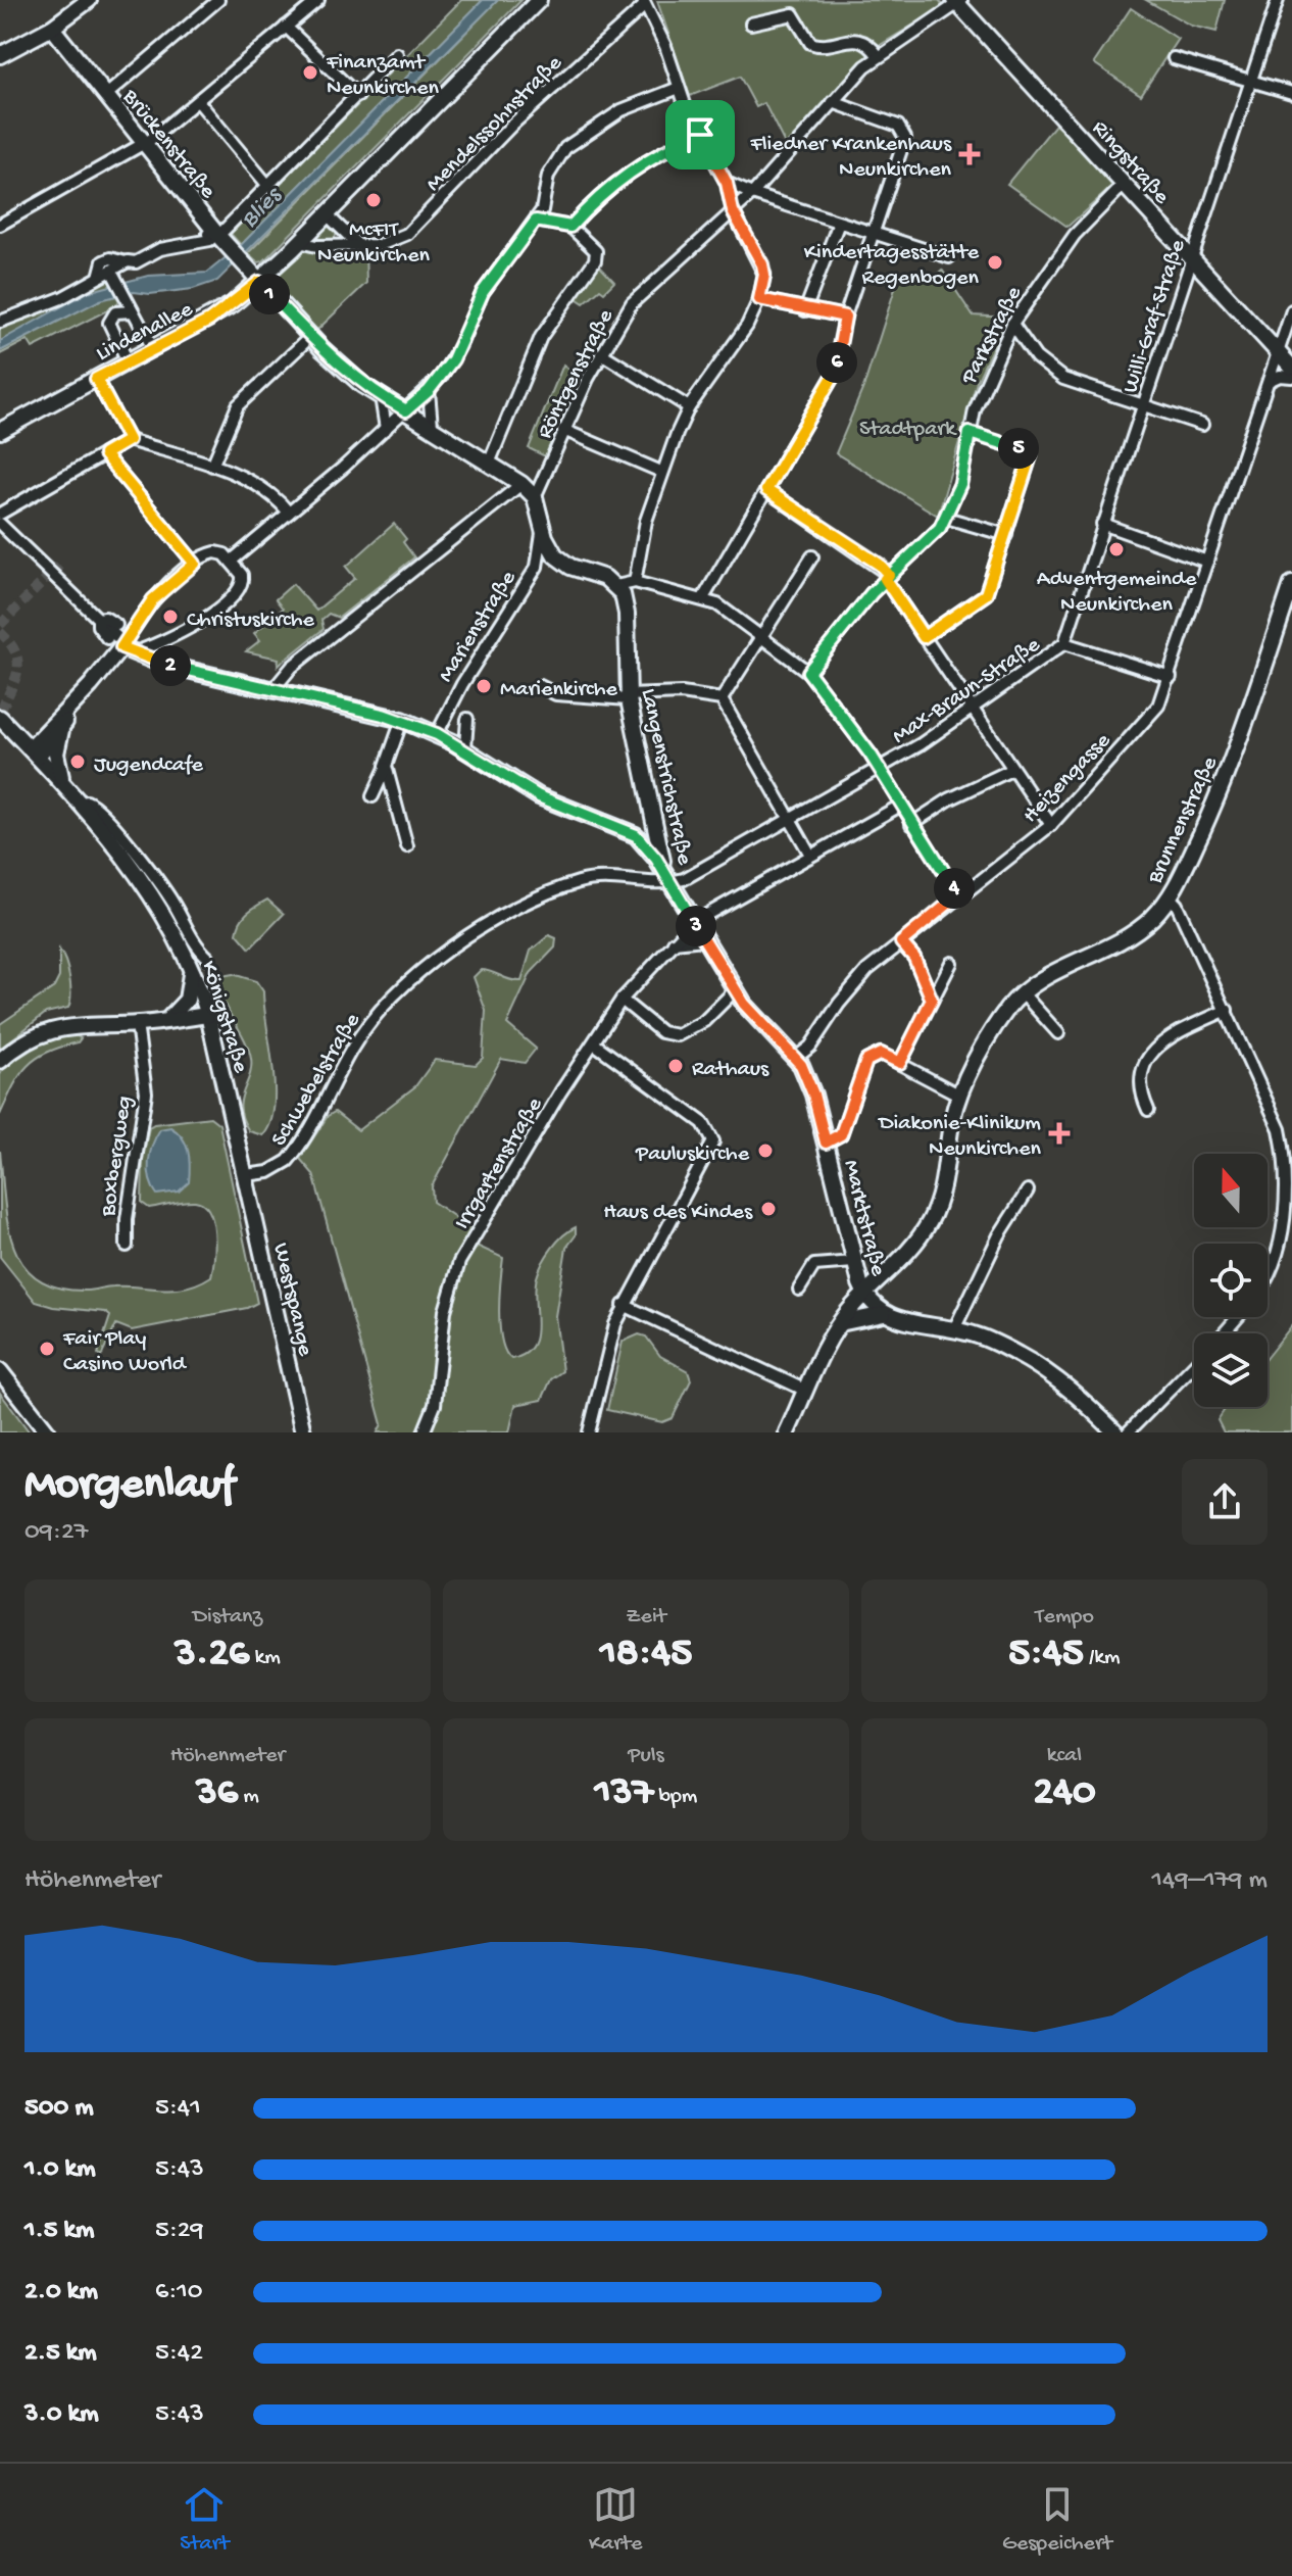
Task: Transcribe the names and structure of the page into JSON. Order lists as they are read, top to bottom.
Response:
{
  "streets": {
    "street": [
      "Mendelssohnstraße",
      "Brückenstraße",
      "Ringstraße",
      "Willi-Graf-Straße",
      "Lindenallee",
      "Parkstraße",
      "Röntgenstraße",
      "Marienstraße",
      "Max-Braun-Straße",
      "Langenstrichstraße",
      "Heizengasse",
      "Brunnenstraße",
      "Königstraße",
      "Schwebelstraße",
      "Boxbergweg",
      "Irrgartenstraße",
      "Marktstraße",
      "Westspange"
    ]
  },
  "crossings": [
    ["Mendelssohnstraße", "Lindenallee"],
    ["Brückenstraße", "Lindenallee"],
    ["Brückenstraße", "Marienstraße"],
    ["Ringstraße", "Willi-Graf-Straße"],
    ["Ringstraße", "Parkstraße"],
    ["Ringstraße", "Röntgenstraße"],
    ["Ringstraße", "Heizengasse"],
    ["Willi-Graf-Straße", "Max-Braun-Straße"],
    ["Röntgenstraße", "Marienstraße"],
    ["Max-Braun-Straße", "Langenstrichstraße"],
    ["Max-Braun-Straße", "Schwebelstraße"],
    ["Langenstrichstraße", "Schwebelstraße"],
    ["Heizengasse", "Marktstraße"],
    ["Brunnenstraße", "Marktstraße"],
    ["Königstraße", "Schwebelstraße"],
    ["Königstraße", "Westspange"],
    ["Schwebelstraße", "Westspange"]
  ],
  "water": ["Blies"],
  "parks": ["Stadtpark"],
  "places": {
    "other": [
      "Finanzamt Neunkirchen",
      "McFIT Neunkirchen",
      "Kindertagesstätte Regenbogen",
      "Adventgemeinde Neunkirchen",
      "Christuskirche",
      "Marienkirche",
      "Jugendcafe",
      "Rathaus",
      "Pauluskirche",
      "Haus des Kindes",
      "Fair Play Casino World"
    ],
    "health": ["Fliedner Krankenhaus Neunkirchen", "Diakonie-Klinikum Neunkirchen"]
  },
  "north": "top",
  "page": {
    "pins": [
      "1",
      "6",
      "5",
      "2",
      "4",
      "3"
    ],
    "heading": ["Morgenlauf", "09:27"],
    "stats": [
      ["Distanz", "3.26 km"],
      ["Zeit", "18:45"],
      ["Tempo", "5:45 /km"],
      ["Höhenmeter", "36 m"],
      ["Puls", "137 bpm"],
      ["kcal", "240"]
    ],
    "chart": ["Höhenmeter", "149–179 m"],
    "list": [
      {
        "name": "500 m",
        "note": "5:41"
      },
      {
        "name": "1.0 km",
        "note": "5:43"
      },
      {
        "name": "1.5 km",
        "note": "5:29"
      },
      {
        "name": "2.0 km",
        "note": "6:10"
      },
      {
        "name": "2.5 km",
        "note": "5:42"
      },
      {
        "name": "3.0 km",
        "note": "5:43"
      }
    ],
    "tabs": ["Start", "Karte", "Gespeichert"]
  }
}
